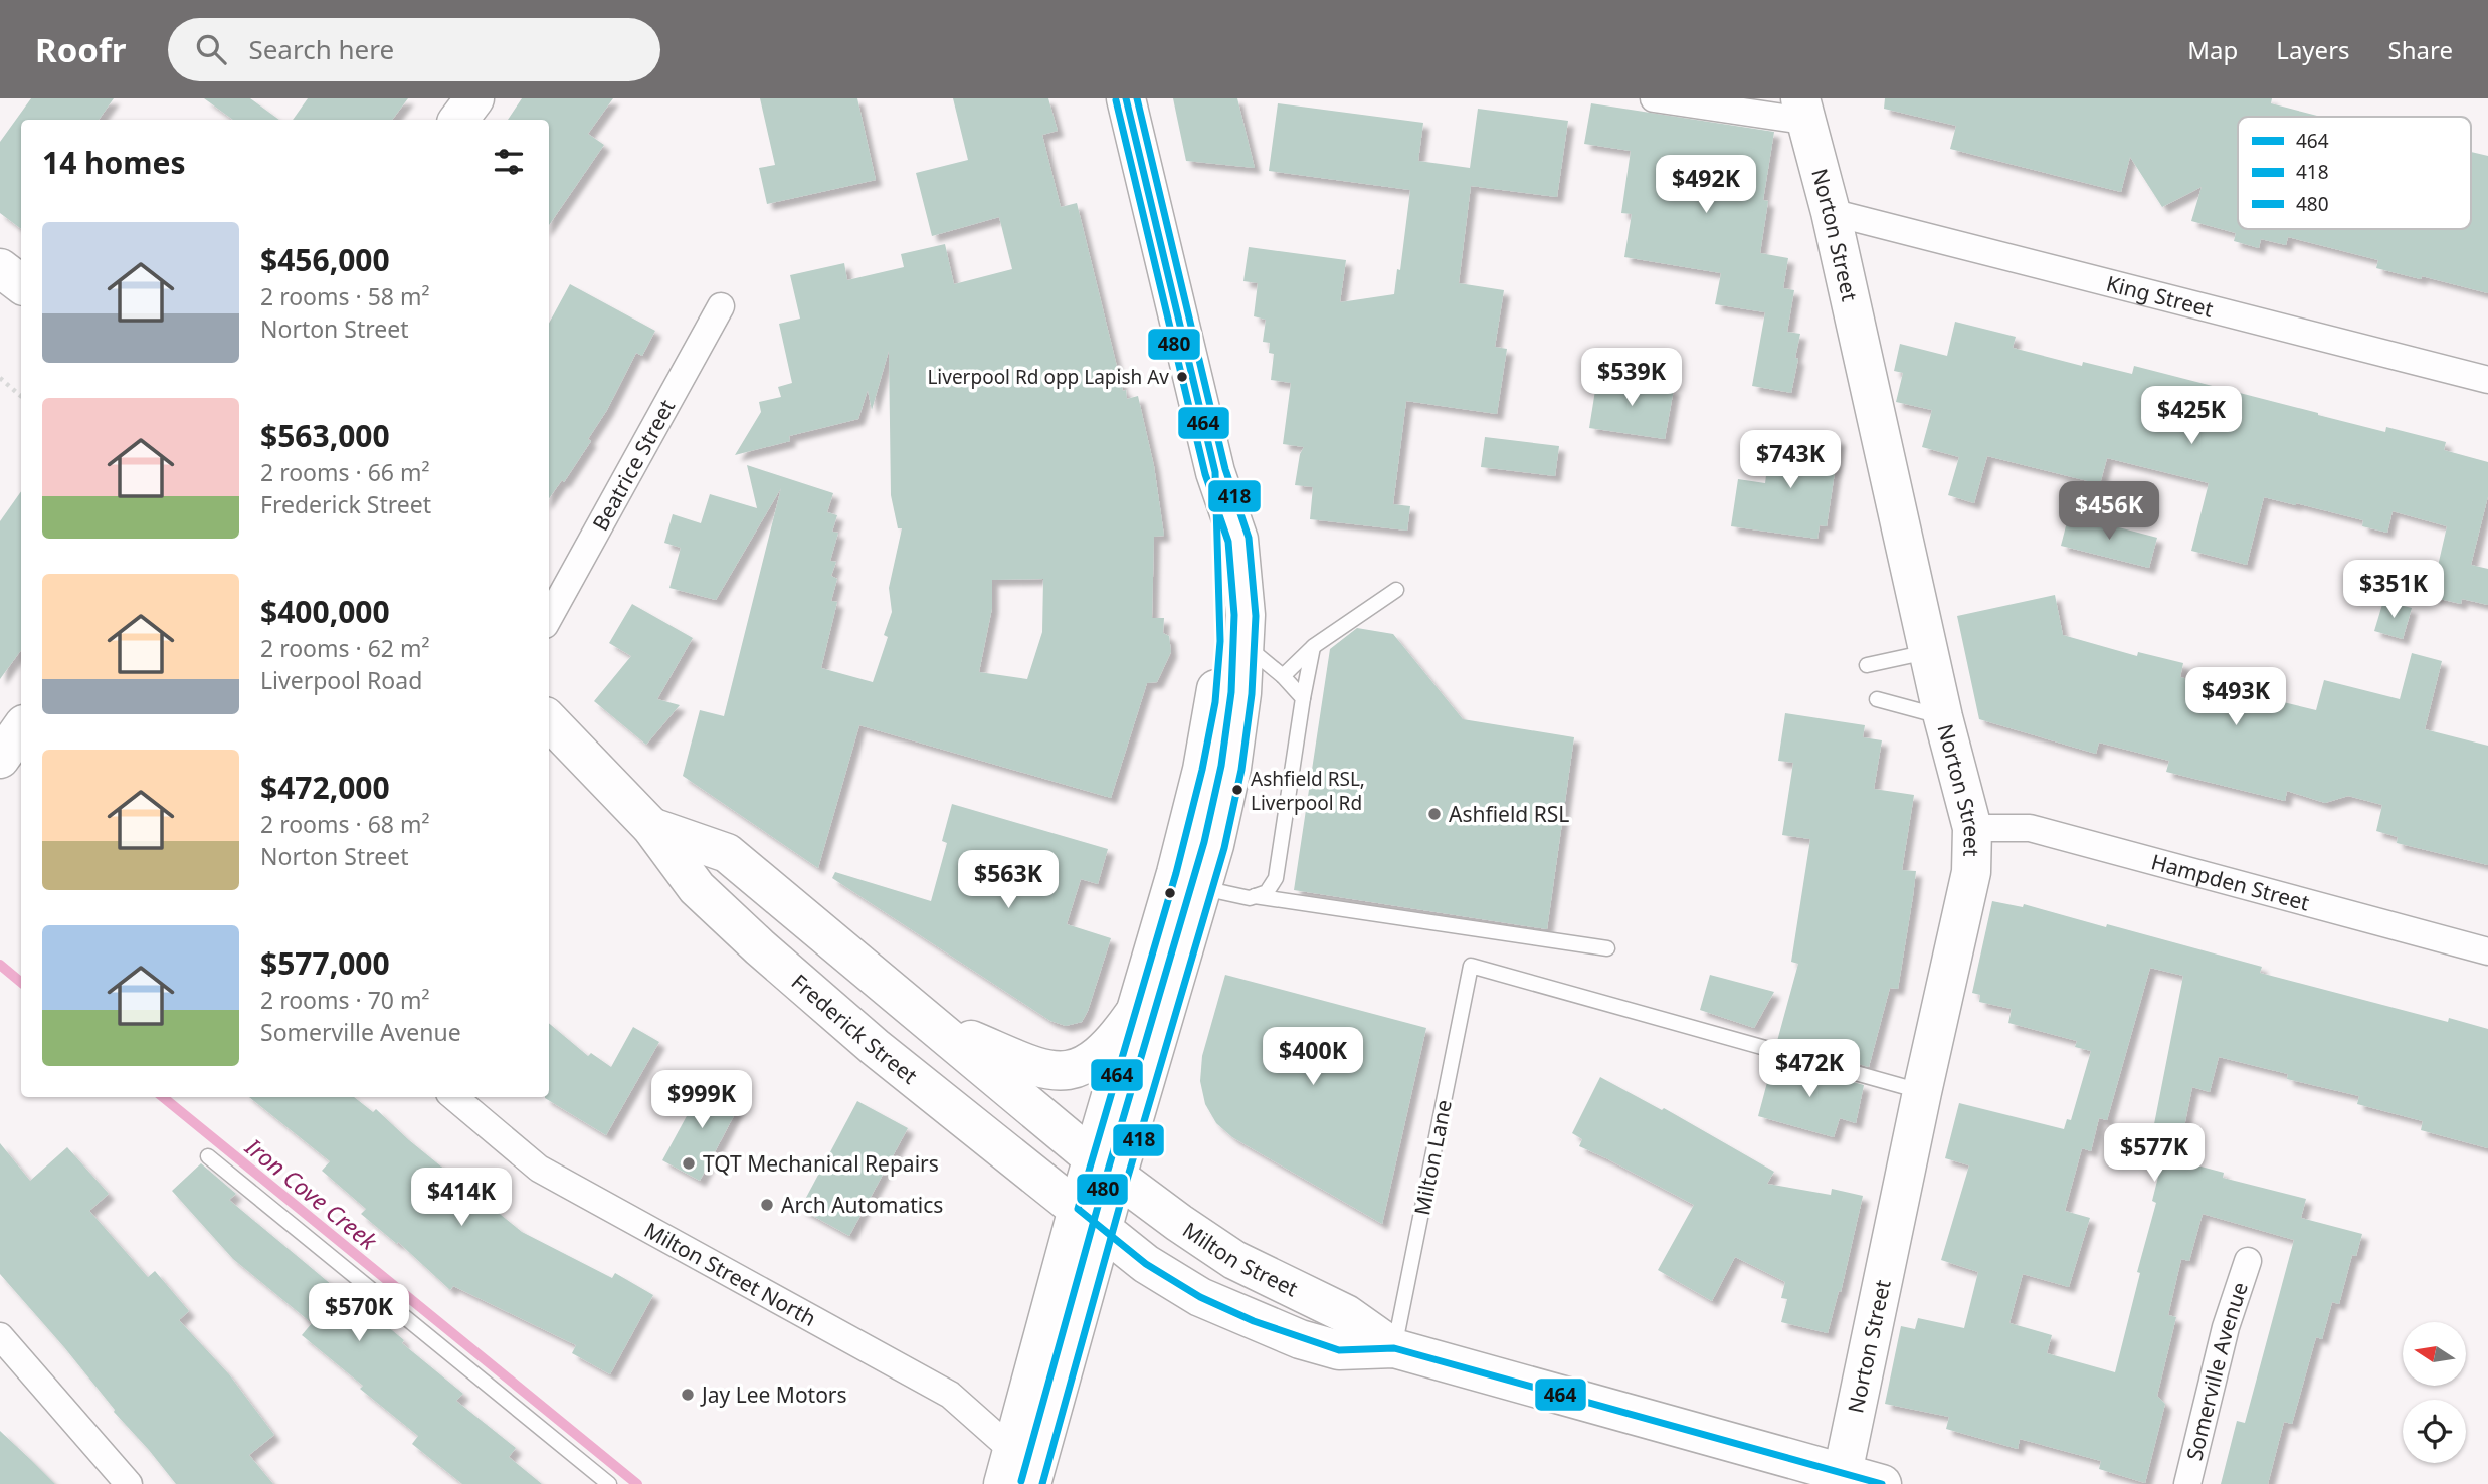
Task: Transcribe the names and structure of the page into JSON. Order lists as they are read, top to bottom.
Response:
{
  "streets": {
    "main road": ["Norton Street", "Frederick Street", "Milton Street"],
    "street": [
      "King Street",
      "Beatrice Street",
      "Hampden Street",
      "Milton Street North",
      "Somerville Avenue"
    ],
    "lane": ["Milton Lane"]
  },
  "crossings": [
    ["Norton Street", "King Street"],
    ["Norton Street", "Hampden Street"],
    ["Norton Street", "Milton Lane"],
    ["Norton Street", "Milton Street"],
    ["Frederick Street", "Milton Street"],
    ["Milton Lane", "Milton Street"]
  ],
  "water": ["Iron Cove Creek"],
  "places": [
    "Liverpool Rd opp Lapish Av",
    "Ashfield RSL, Liverpool Rd",
    "Ashfield RSL",
    "TQT Mechanical Repairs",
    "Arch Automatics",
    "Jay Lee Motors"
  ],
  "lines": ["transit line 464", "transit line 418", "transit line 480"],
  "legend": ["464", "418", "480"],
  "north": "left",
  "page": {
    "header": "Roofr",
    "search": "Search here",
    "nav": ["Map", "Layers", "Share"],
    "heading": "14 homes",
    "price": [
      "$492K",
      "$539K",
      "$425K",
      "$743K",
      "$456K",
      "$351K",
      "$493K",
      "$563K",
      "$400K",
      "$472K",
      "$999K",
      "$577K",
      "$414K",
      "$570K"
    ],
    "list": [
      {
        "name": "$456,000",
        "note": "2 rooms · 58 m² · Norton Street"
      },
      {
        "name": "$563,000",
        "note": "2 rooms · 66 m² · Frederick Street"
      },
      {
        "name": "$400,000",
        "note": "2 rooms · 62 m² · Liverpool Road"
      },
      {
        "name": "$472,000",
        "note": "2 rooms · 68 m² · Norton Street"
      },
      {
        "name": "$577,000",
        "note": "2 rooms · 70 m² · Somerville Avenue"
      }
    ]
  }
}
